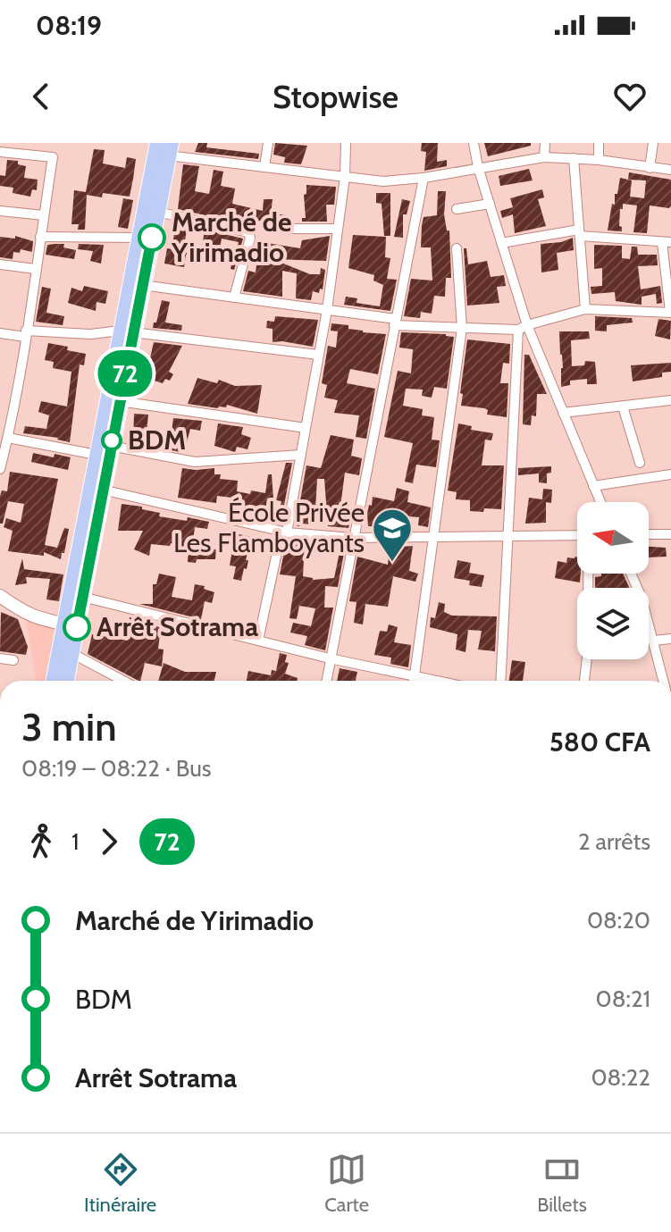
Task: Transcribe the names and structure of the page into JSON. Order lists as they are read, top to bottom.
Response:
{
  "places": {
    "other": ["Marché de Yirimadio", "BDM", "Arrêt Sotrama"],
    "school or university": ["École Privée Les Flamboyants"]
  },
  "lines": ["bus line 72"],
  "north": "left",
  "page": {
    "status": "08:19",
    "header": "Stopwise",
    "on_map": "72",
    "heading": ["3 min", "08:19 – 08:22 · Bus", "580 CFA"],
    "legs": ["1", "72", "2 arrêts"],
    "list": [
      {
        "name": "Marché de Yirimadio",
        "value": "08:20"
      },
      {
        "name": "BDM",
        "value": "08:21"
      },
      {
        "name": "Arrêt Sotrama",
        "value": "08:22"
      }
    ],
    "tabs": ["Itinéraire", "Carte", "Billets"]
  }
}
